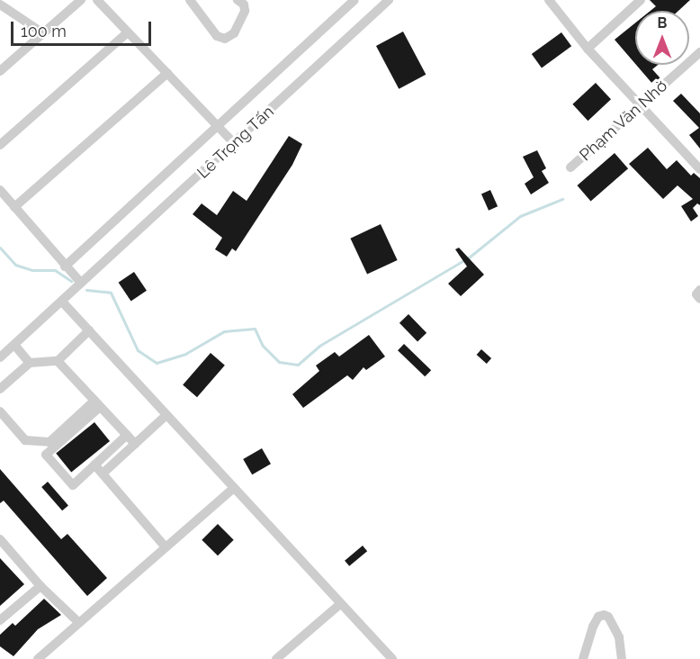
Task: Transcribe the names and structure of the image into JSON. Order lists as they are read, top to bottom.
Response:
{
  "streets": {
    "street": ["Phạm Văn Nhờ", "Lê Trọng Tấn"]
  },
  "scale_bar": "100 m",
  "north": "top"
}
